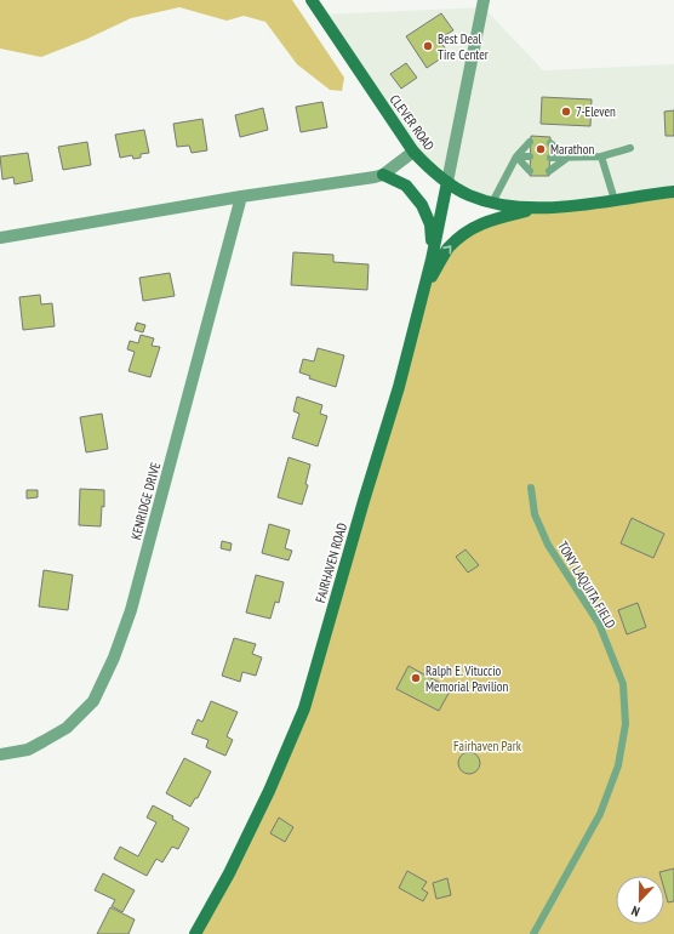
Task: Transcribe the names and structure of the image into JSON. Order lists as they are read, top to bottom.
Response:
{
  "streets": {
    "street": ["CLEVER ROAD", "KENRIDGE DRIVE", "FAIRHAVEN ROAD"],
    "lane": ["TONY LAQUITA FIELD"]
  },
  "crossings": [
    ["CLEVER ROAD", "FAIRHAVEN ROAD"]
  ],
  "parks": ["Fairhaven Park"],
  "places": [
    "Best Deal Tire Center",
    "7-Eleven",
    "Marathon",
    "Ralph E. Vituccio Memorial Pavilion"
  ],
  "north": "bottom"
}
